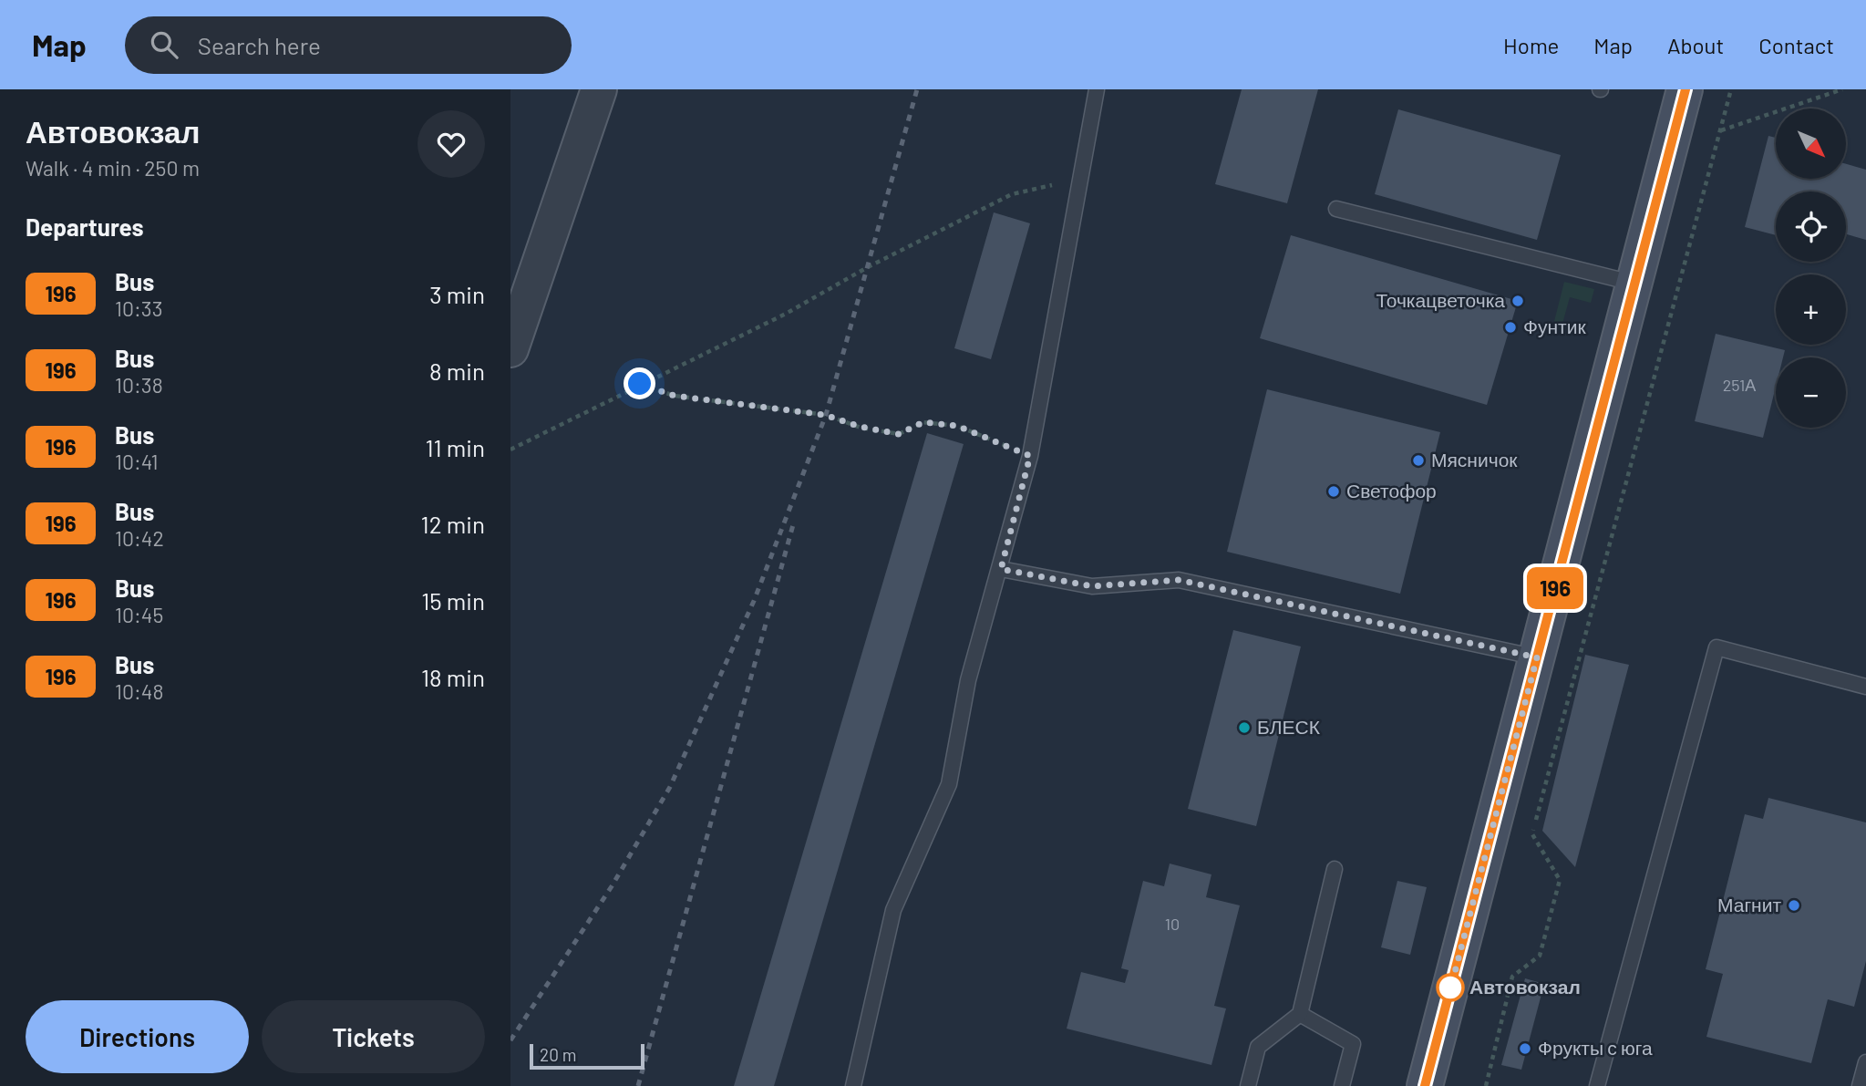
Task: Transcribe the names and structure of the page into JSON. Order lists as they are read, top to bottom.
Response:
{
  "places": [
    "Точкацветочка",
    "Фунтик",
    "Мясничок",
    "Светофор",
    "БЛЕСК",
    "Магнит",
    "Автовокзал",
    "Фрукты с юга"
  ],
  "lines": ["bus line 196"],
  "house_numbers": ["251А", "10"],
  "scale_bar": "20 m",
  "north": "bottom right",
  "page": {
    "header": "Map",
    "search": "Search here",
    "nav": [
      "Home",
      "Map",
      "About",
      "Contact"
    ],
    "heading": [
      ["Автовокзал", "Walk · 4 min · 250 m"],
      "Departures"
    ],
    "on_map": "196",
    "map_buttons": ["+", "−"],
    "list": [
      {
        "mark": "196",
        "name": "Bus",
        "note": "10:33",
        "value": "3 min"
      },
      {
        "mark": "196",
        "name": "Bus",
        "note": "10:38",
        "value": "8 min"
      },
      {
        "mark": "196",
        "name": "Bus",
        "note": "10:41",
        "value": "11 min"
      },
      {
        "mark": "196",
        "name": "Bus",
        "note": "10:42",
        "value": "12 min"
      },
      {
        "mark": "196",
        "name": "Bus",
        "note": "10:45",
        "value": "15 min"
      },
      {
        "mark": "196",
        "name": "Bus",
        "note": "10:48",
        "value": "18 min"
      }
    ],
    "buttons": ["Directions", "Tickets"],
    "scale": "20 m"
  }
}
